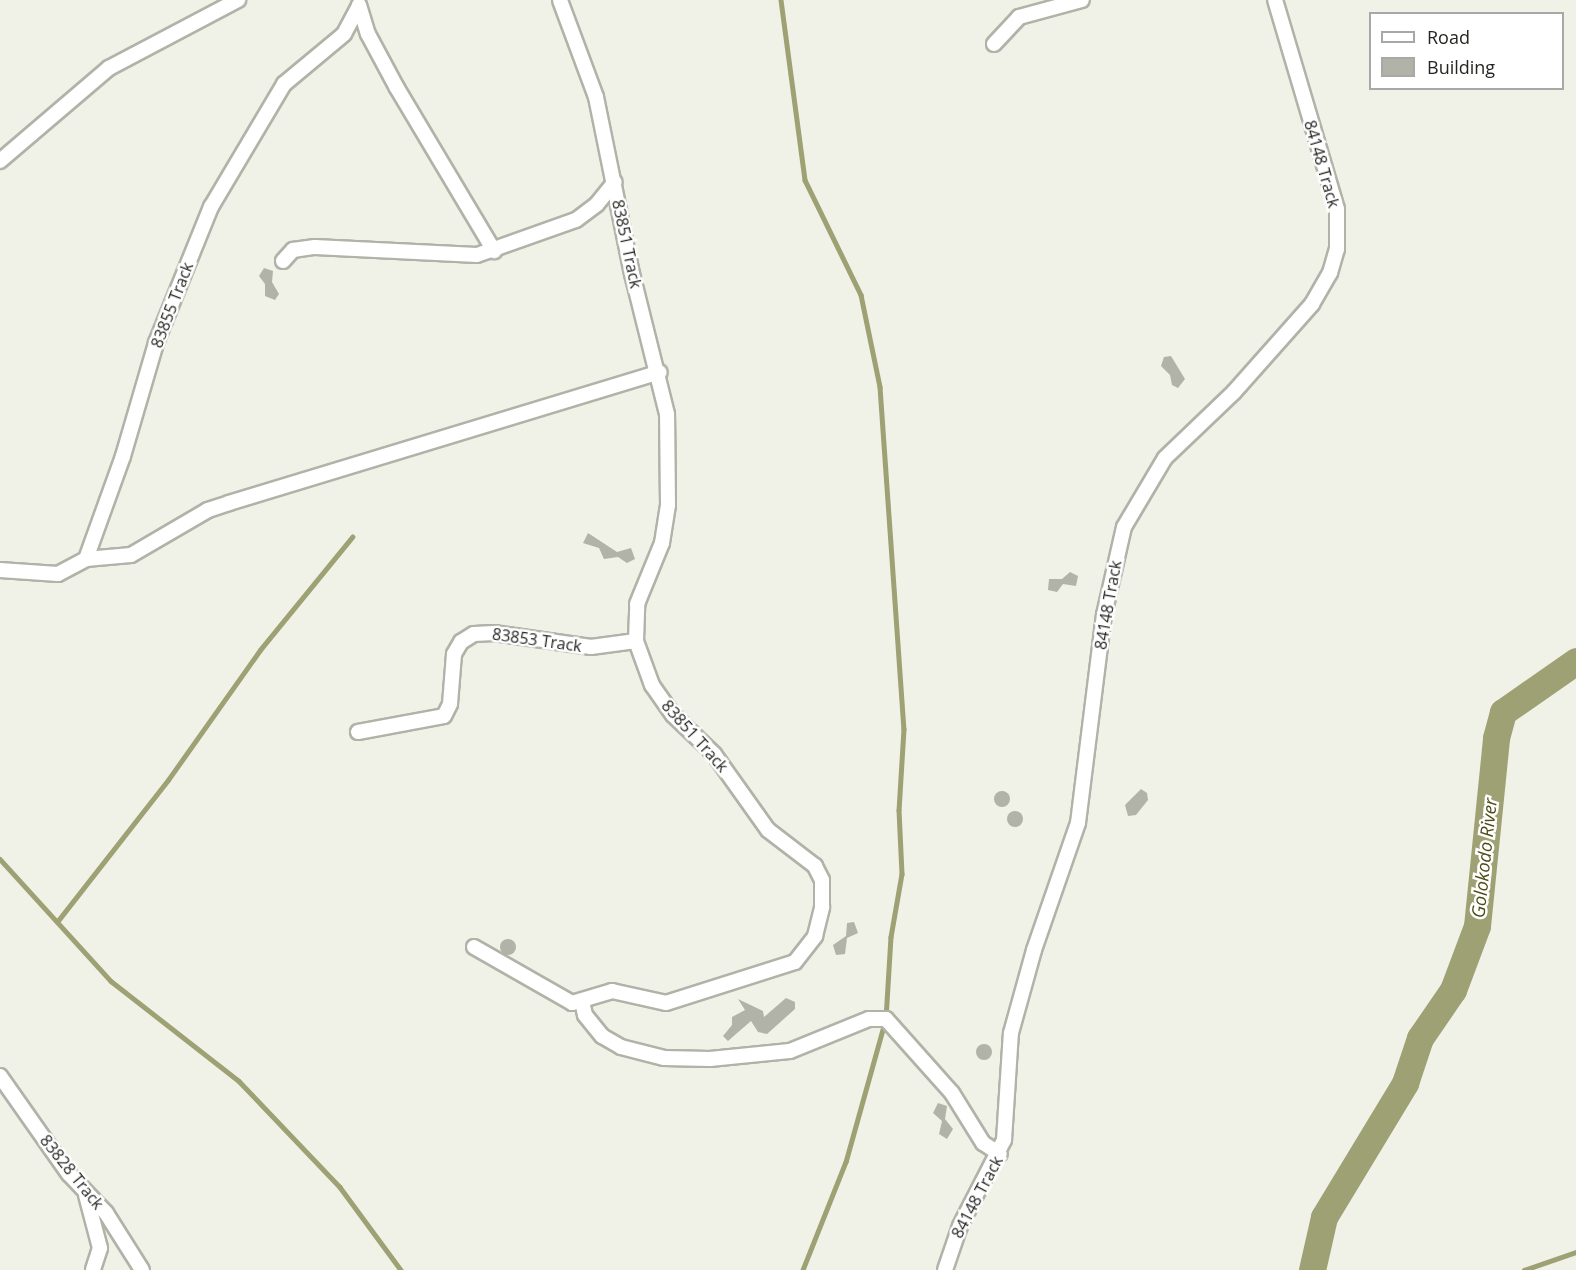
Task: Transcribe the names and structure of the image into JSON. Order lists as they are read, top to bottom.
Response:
{
  "streets": {
    "street": [
      "84148 Track",
      "83851 Track",
      "83855 Track",
      "83853 Track",
      "83828 Track"
    ]
  },
  "crossings": [
    ["83851 Track", "83853 Track"]
  ],
  "water": ["Golokodo River"],
  "legend": ["Road", "Building"]
}
